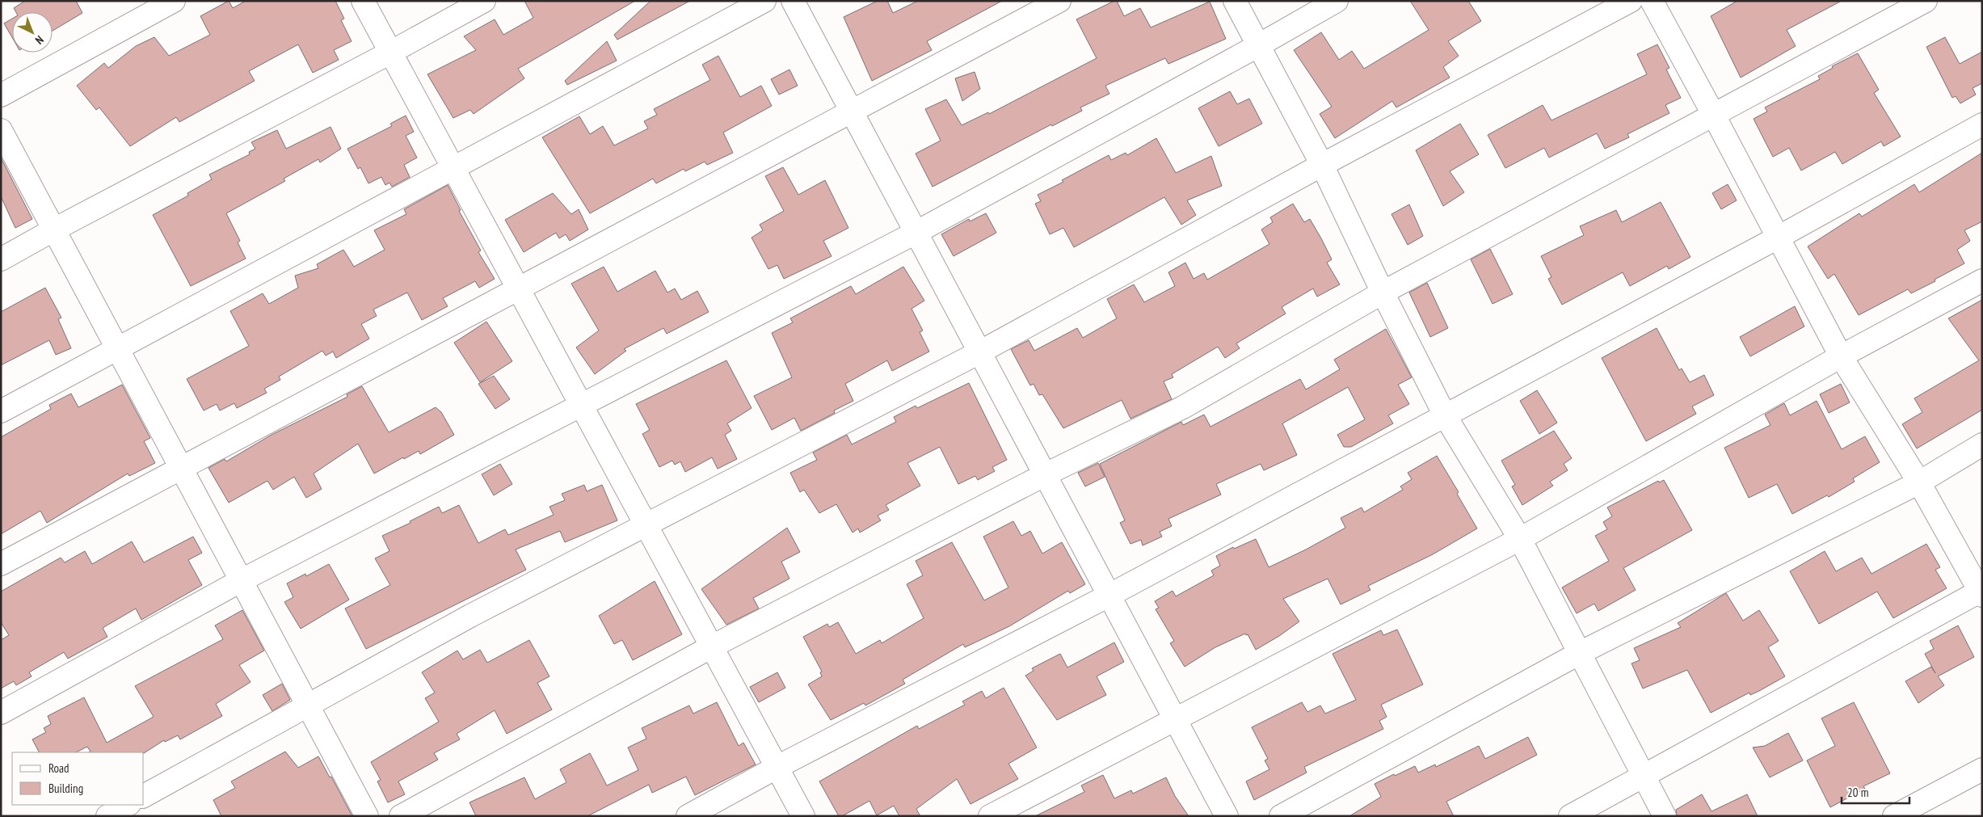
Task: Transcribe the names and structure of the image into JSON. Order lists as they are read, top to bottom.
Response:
{
  "legend": ["Road", "Building"],
  "scale_bar": "20 m",
  "north": "bottom right"
}
